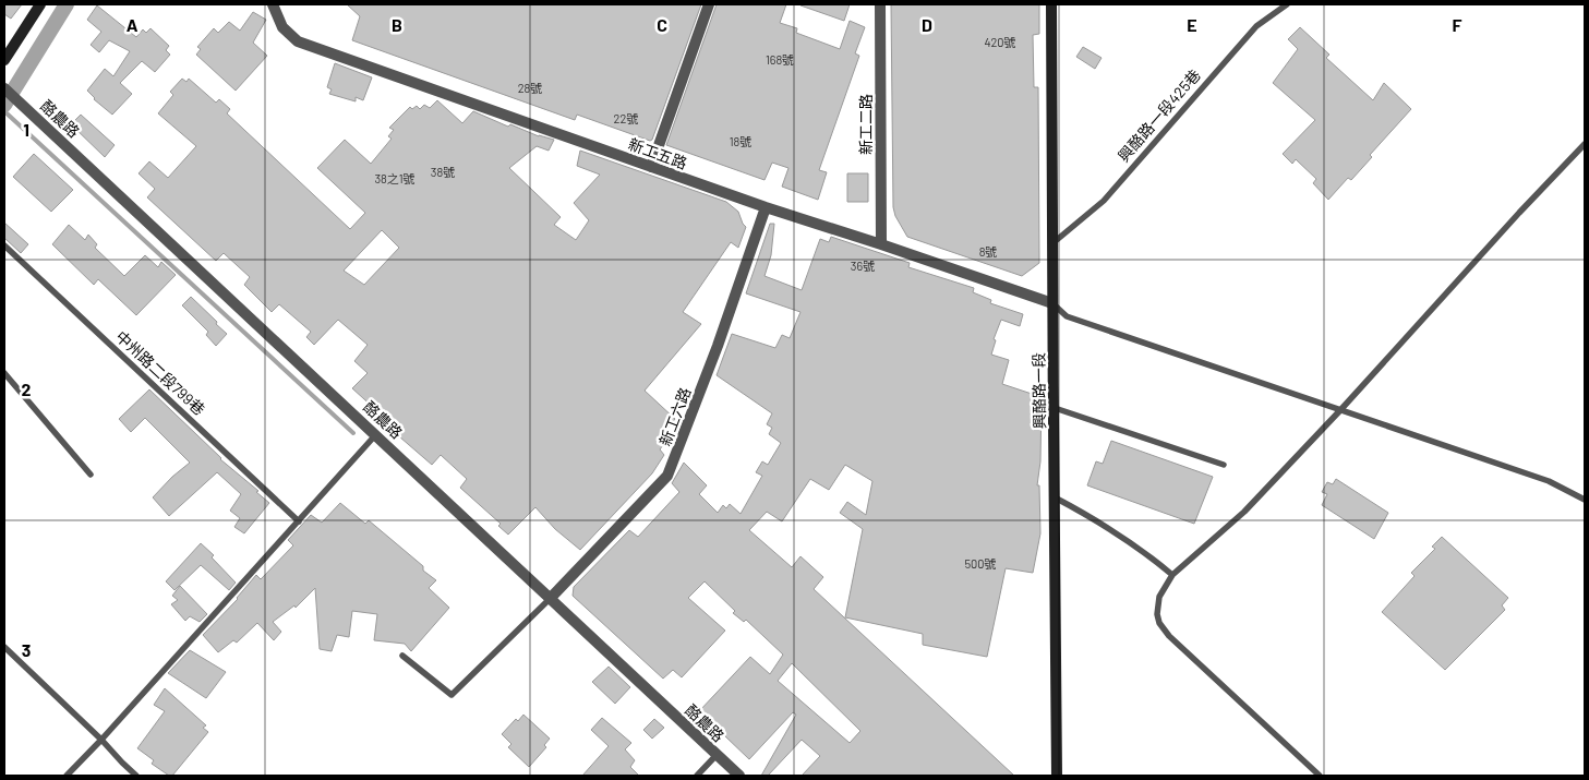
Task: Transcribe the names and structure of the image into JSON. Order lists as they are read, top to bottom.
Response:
{
  "streets": {
    "street": [
      "酪農路",
      "新工二路",
      "新工五路",
      "興酪路一段",
      "新工六路"
    ],
    "lane": ["興酪路一段425巷", "中州路二段799巷"]
  },
  "crossings": [
    ["興酪路一段425巷", "興酪路一段"],
    ["酪農路", "新工六路"],
    ["新工二路", "新工五路"],
    ["新工五路", "興酪路一段"],
    ["新工五路", "新工六路"]
  ],
  "house_numbers": [
    "420號",
    "168號",
    "28號",
    "22號",
    "18號",
    "38號",
    "38之1號",
    "8號",
    "36號",
    "500號"
  ],
  "grid": {
    "columns": [
      "A",
      "B",
      "C",
      "D",
      "E",
      "F"
    ],
    "rows": ["1", "2", "3"]
  }
}
